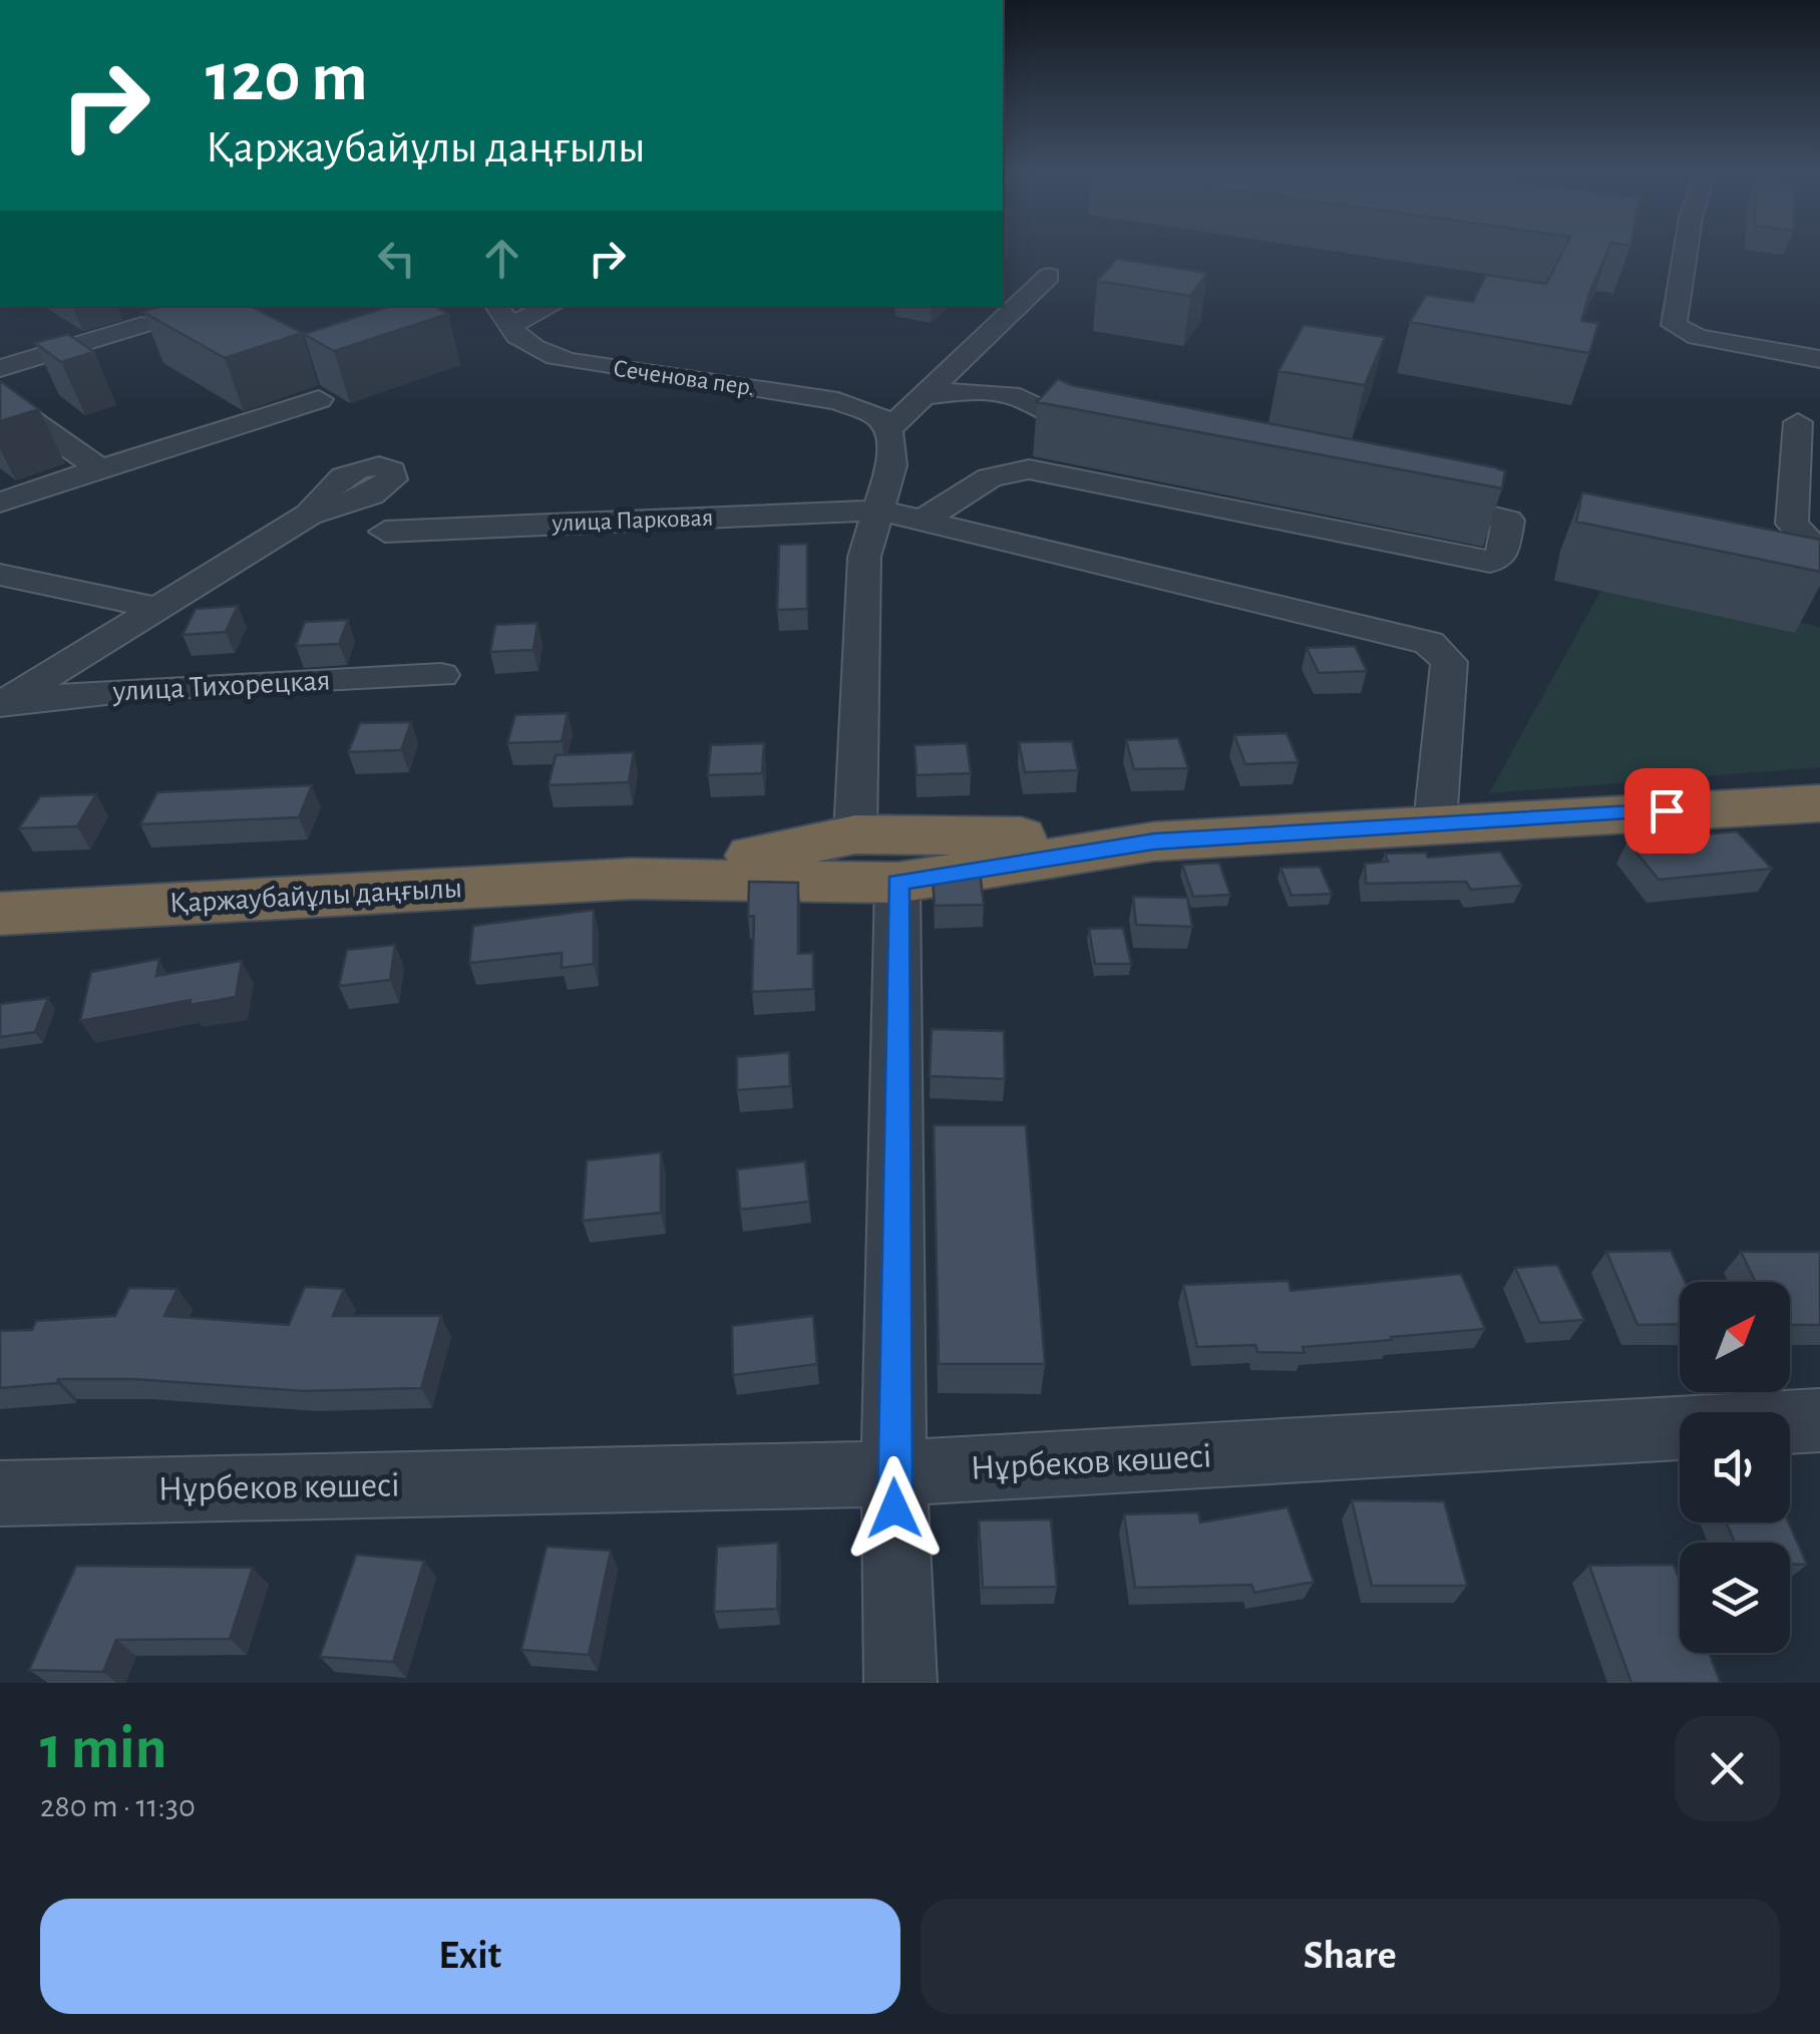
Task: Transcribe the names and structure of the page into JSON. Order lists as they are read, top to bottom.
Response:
{
  "streets": {
    "highway": ["Қаржаубайұлы даңғылы"],
    "street": [
      "Сеченова пер.",
      "улица Парковая",
      "улица Тихорецкая",
      "Нұрбеков көшесі"
    ]
  },
  "crossings": [
    ["улица Парковая", "Қаржаубайұлы даңғылы"]
  ],
  "north": "top right",
  "page": {
    "turn": ["120 m", "Қаржаубайұлы даңғылы"],
    "heading": ["1 min", "280 m · 11:30"],
    "buttons": ["Exit", "Share"]
  }
}
